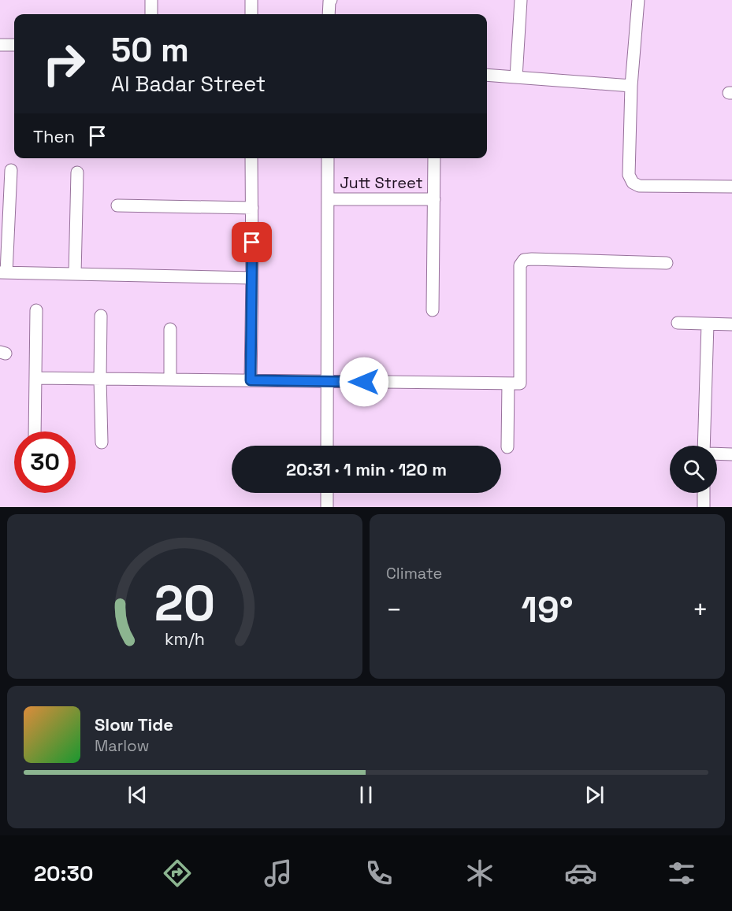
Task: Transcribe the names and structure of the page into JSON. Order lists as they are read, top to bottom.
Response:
{
  "streets": {
    "street": ["Jutt Street"]
  },
  "page": {
    "turn": ["50 m", "Al Badar Street"],
    "then": "Then",
    "limit": "30",
    "trip": "20:31 · 1 min · 120 m",
    "tile": "Climate",
    "heat": ["−", "19°", "+"],
    "song": ["Slow Tide", "Marlow"],
    "tabs": "20:30",
    "gauge": ["20", "km/h"]
  }
}
